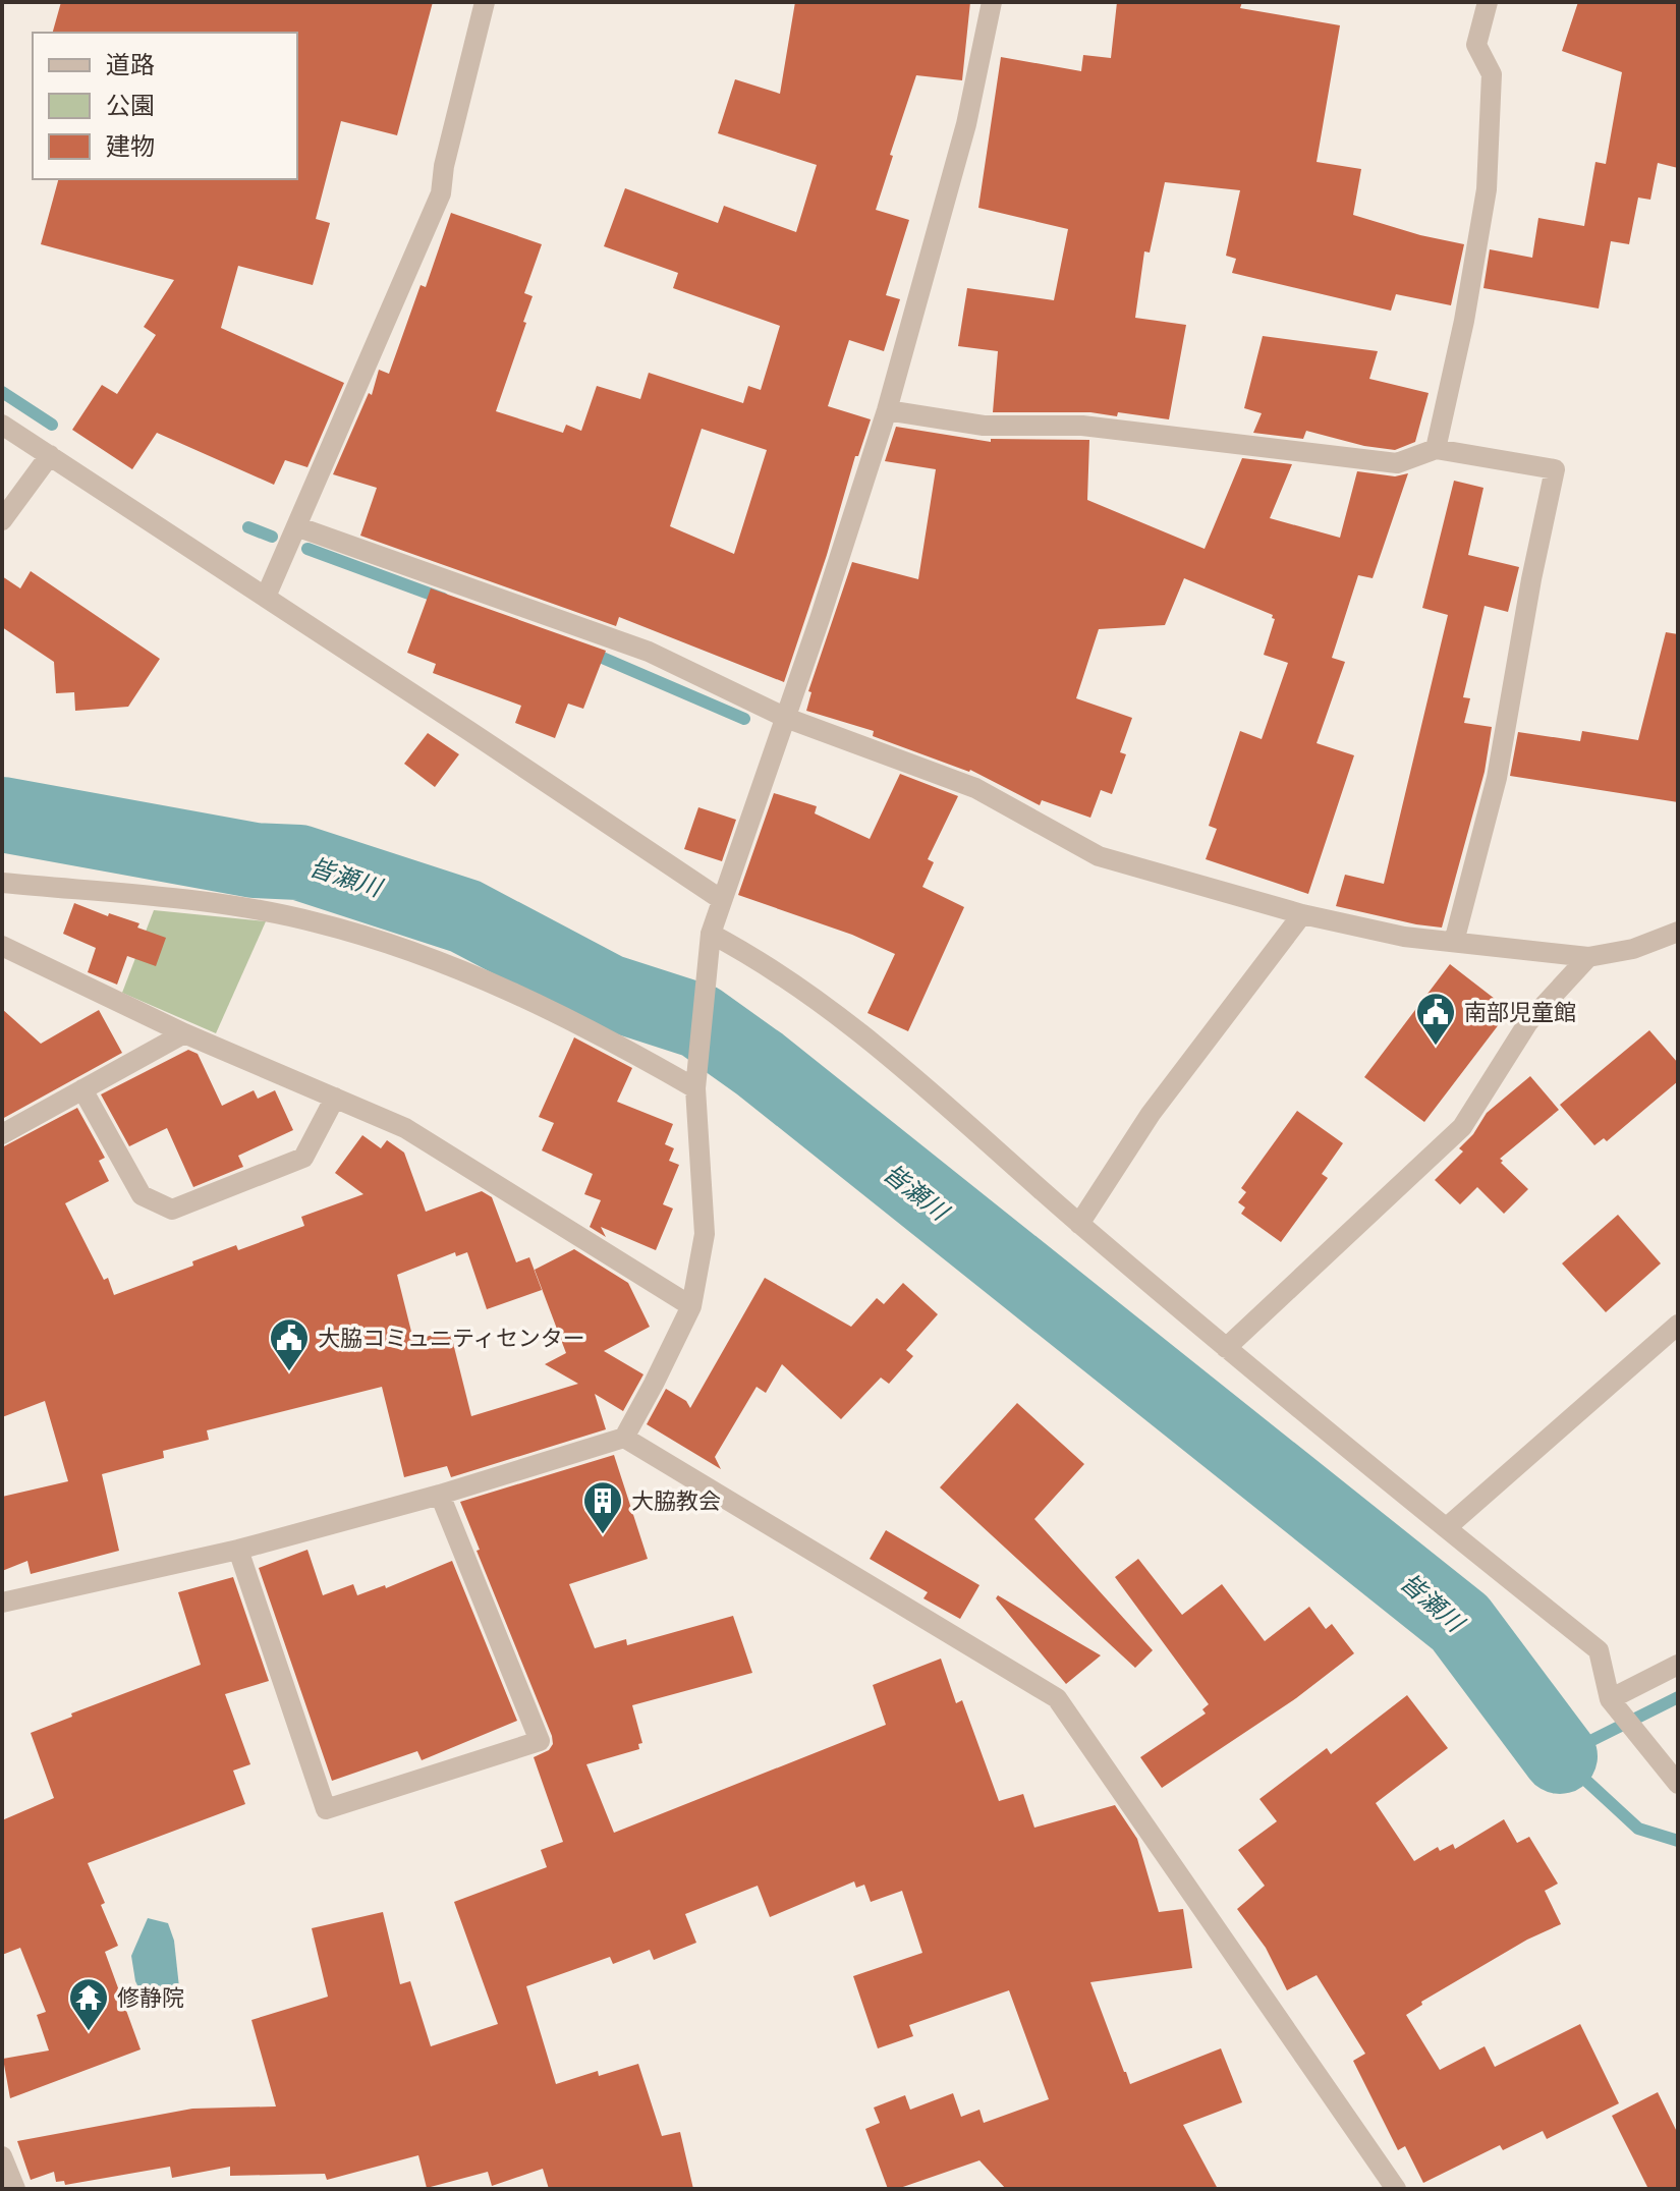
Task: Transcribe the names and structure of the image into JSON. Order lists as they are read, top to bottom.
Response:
{
  "water": ["皆瀬川"],
  "places": {
    "public building": ["南部児童館", "大脇コミュニティセンター"],
    "building": ["大脇教会"],
    "temple": ["修静院"]
  },
  "legend": ["道路", "公園", "建物"]
}
